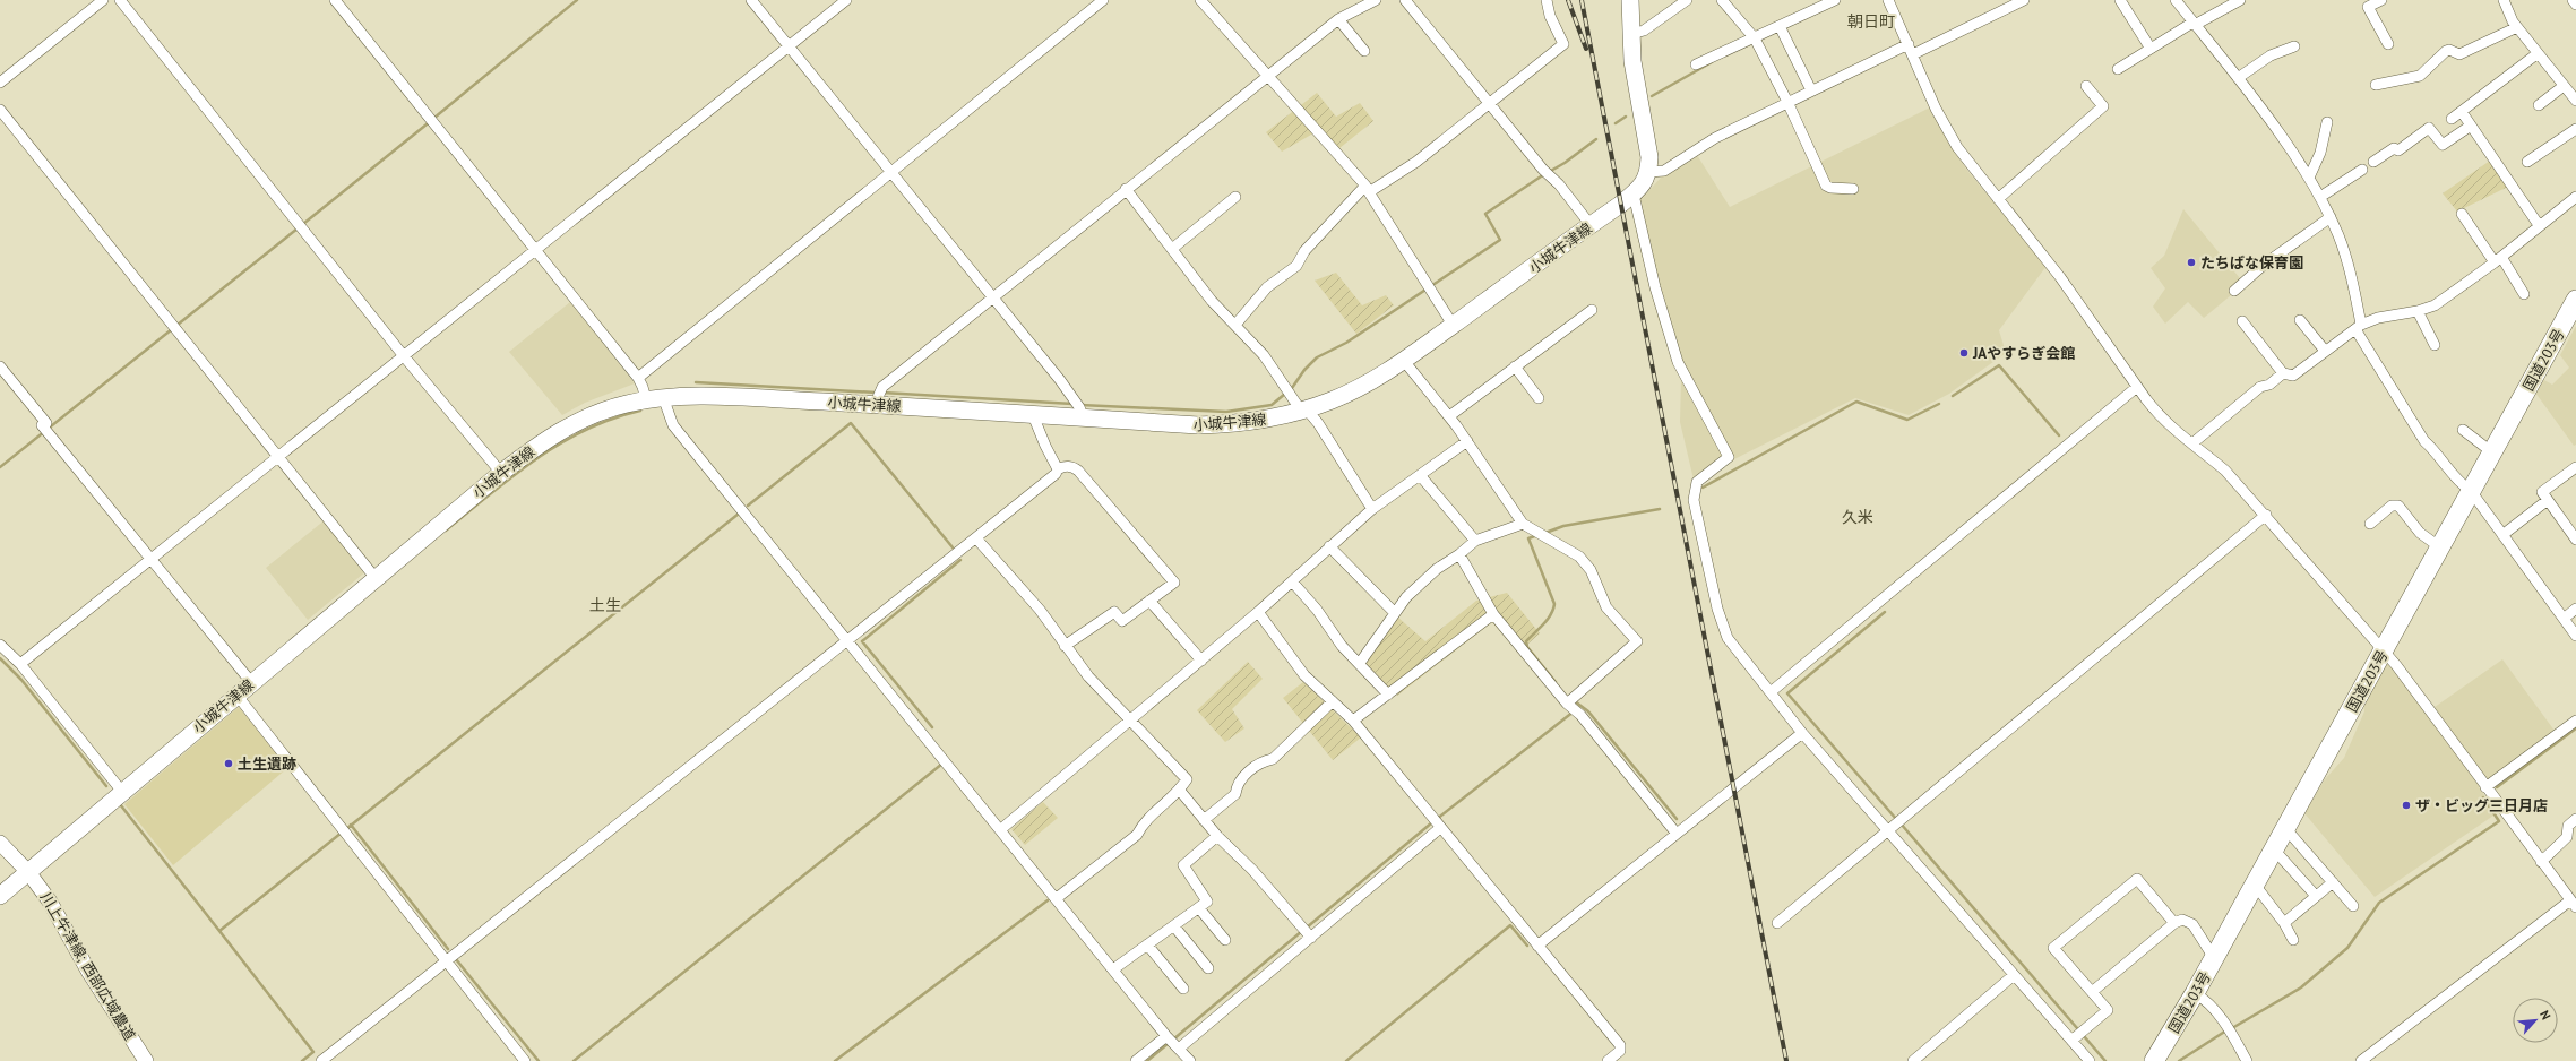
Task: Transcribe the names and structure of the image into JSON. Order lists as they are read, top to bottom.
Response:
{
  "streets": {
    "highway": ["国道203号"],
    "main road": ["小城牛津線", "川上牛津線; 西部広域農道"]
  },
  "crossings": [
    ["小城牛津線", "川上牛津線; 西部広域農道"]
  ],
  "districts": ["朝日町", "久米", "土生"],
  "places": [
    "たちばな保育園",
    "JAやすらぎ会館",
    "土生遺跡",
    "ザ・ビッグ三日月店"
  ],
  "north": "top right"
}
